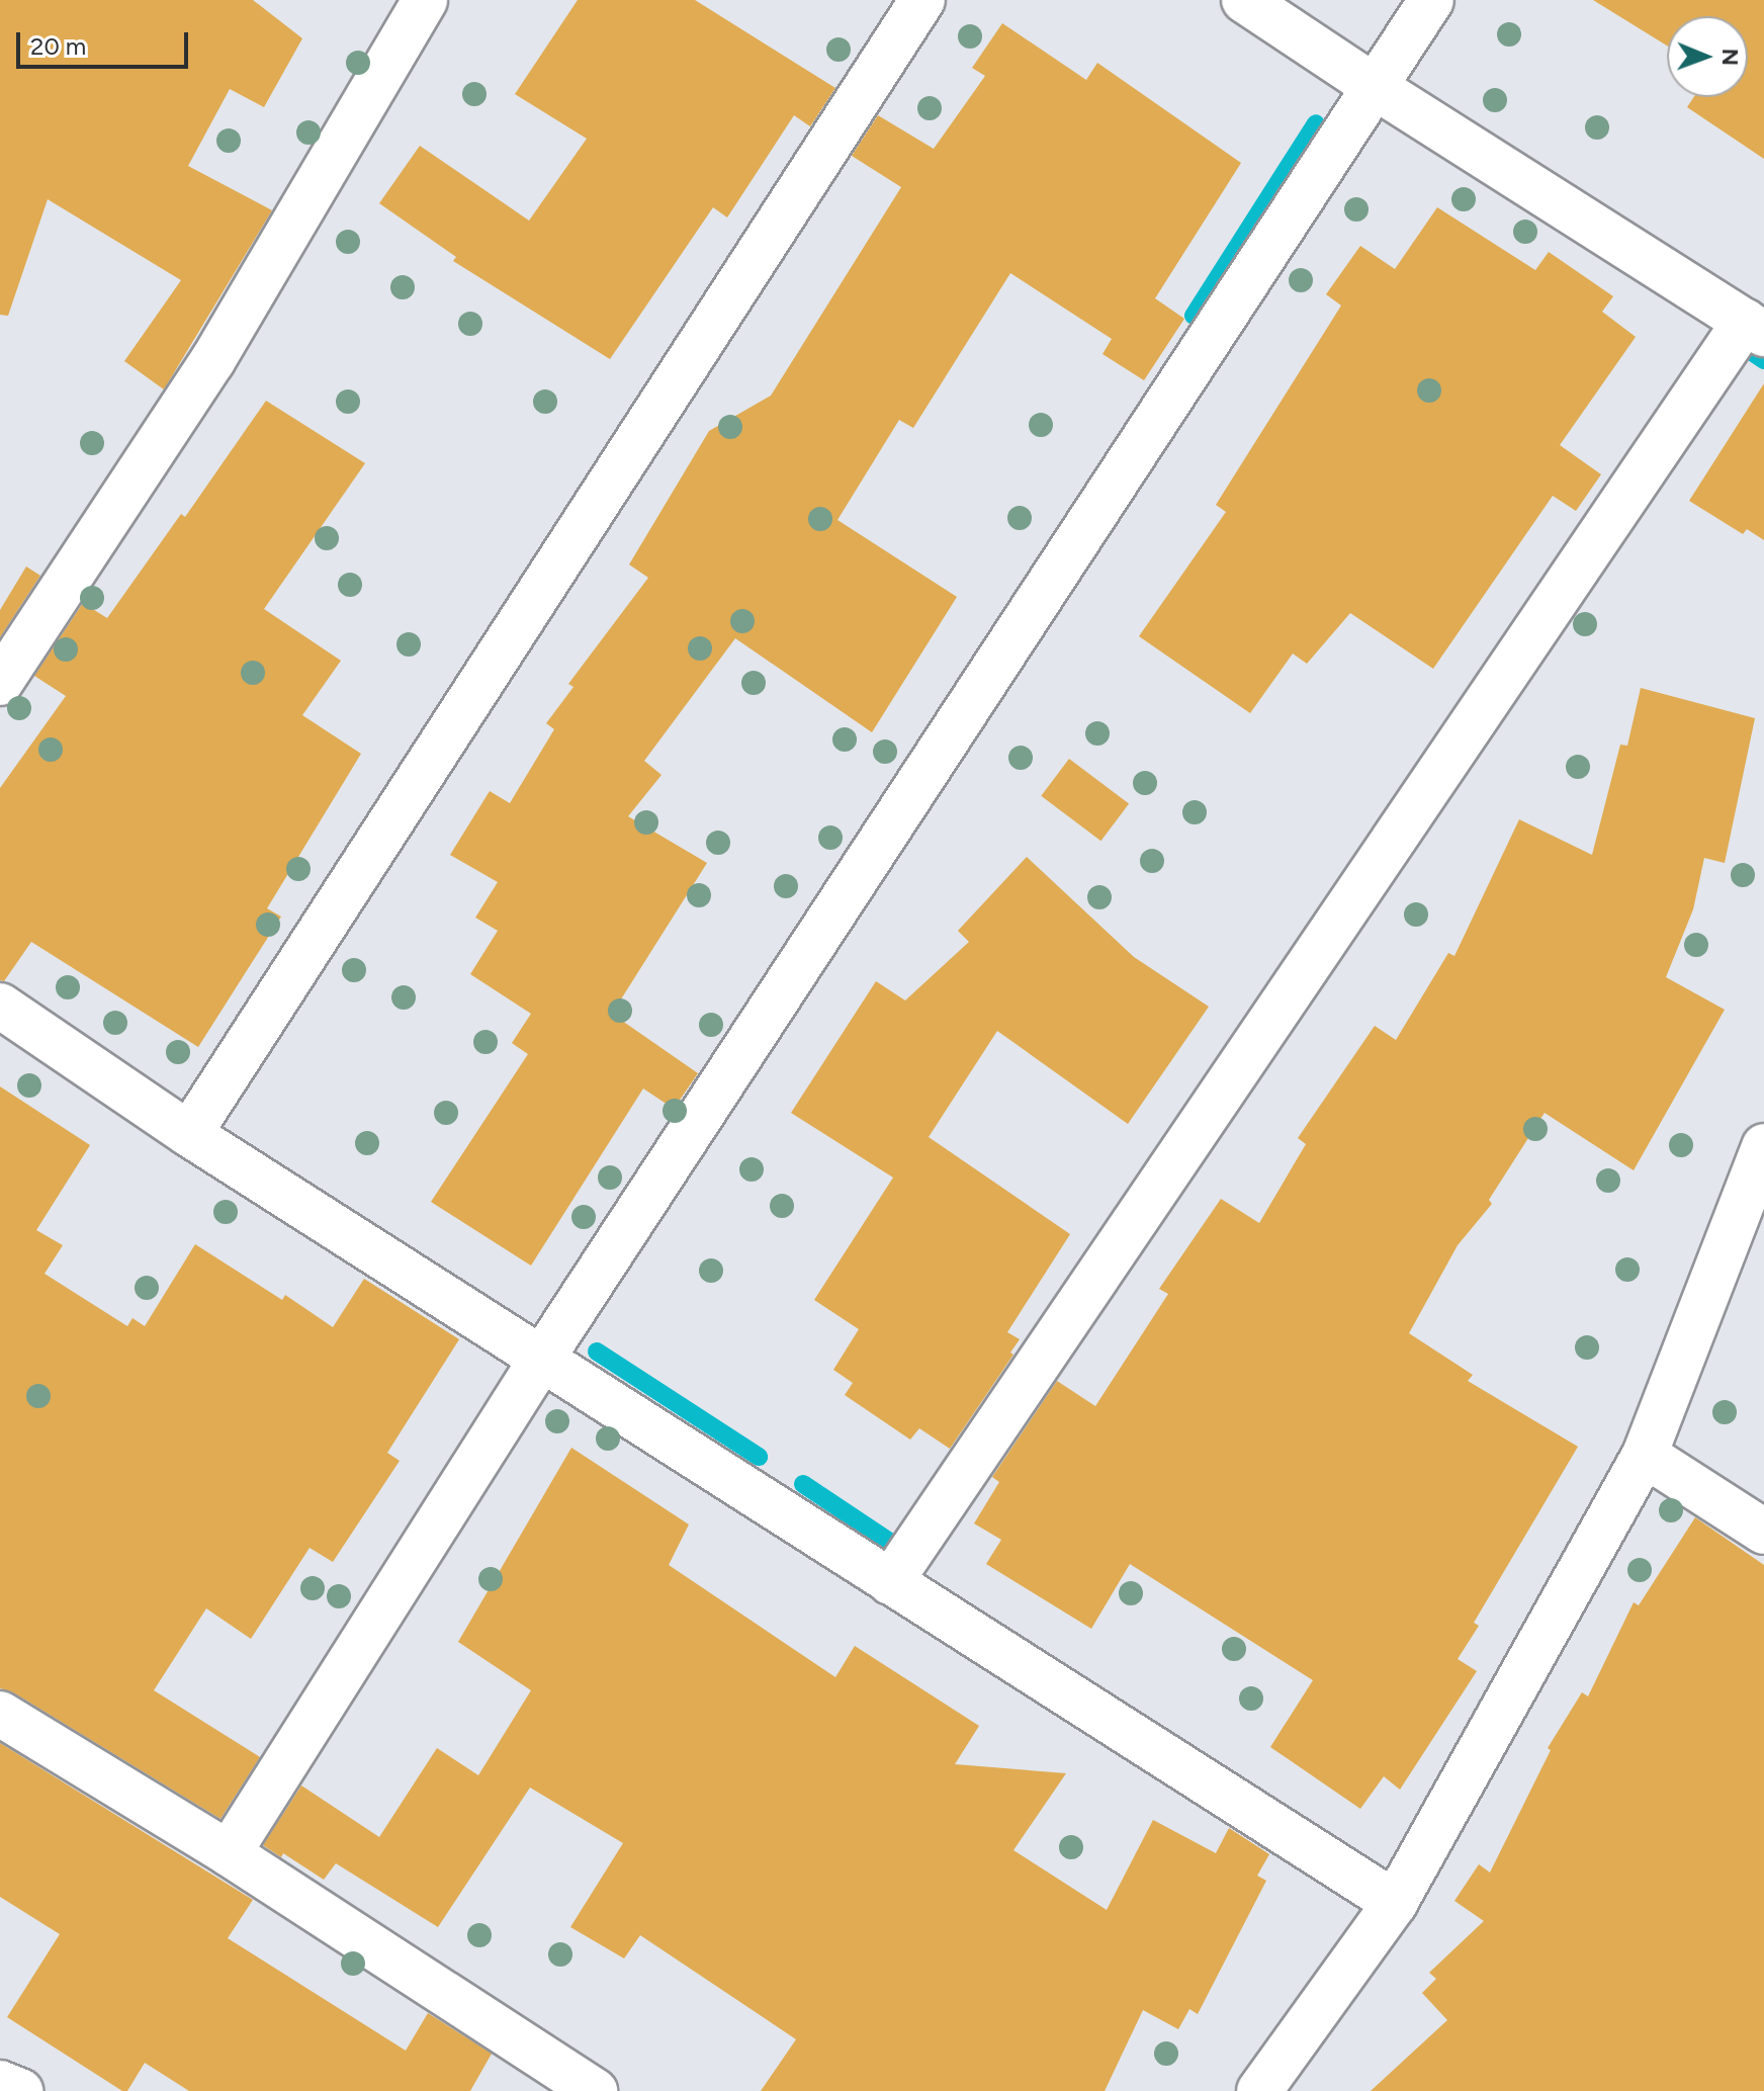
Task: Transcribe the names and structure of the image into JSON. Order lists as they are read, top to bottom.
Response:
{
  "scale_bar": "20 m",
  "north": "right"
}
